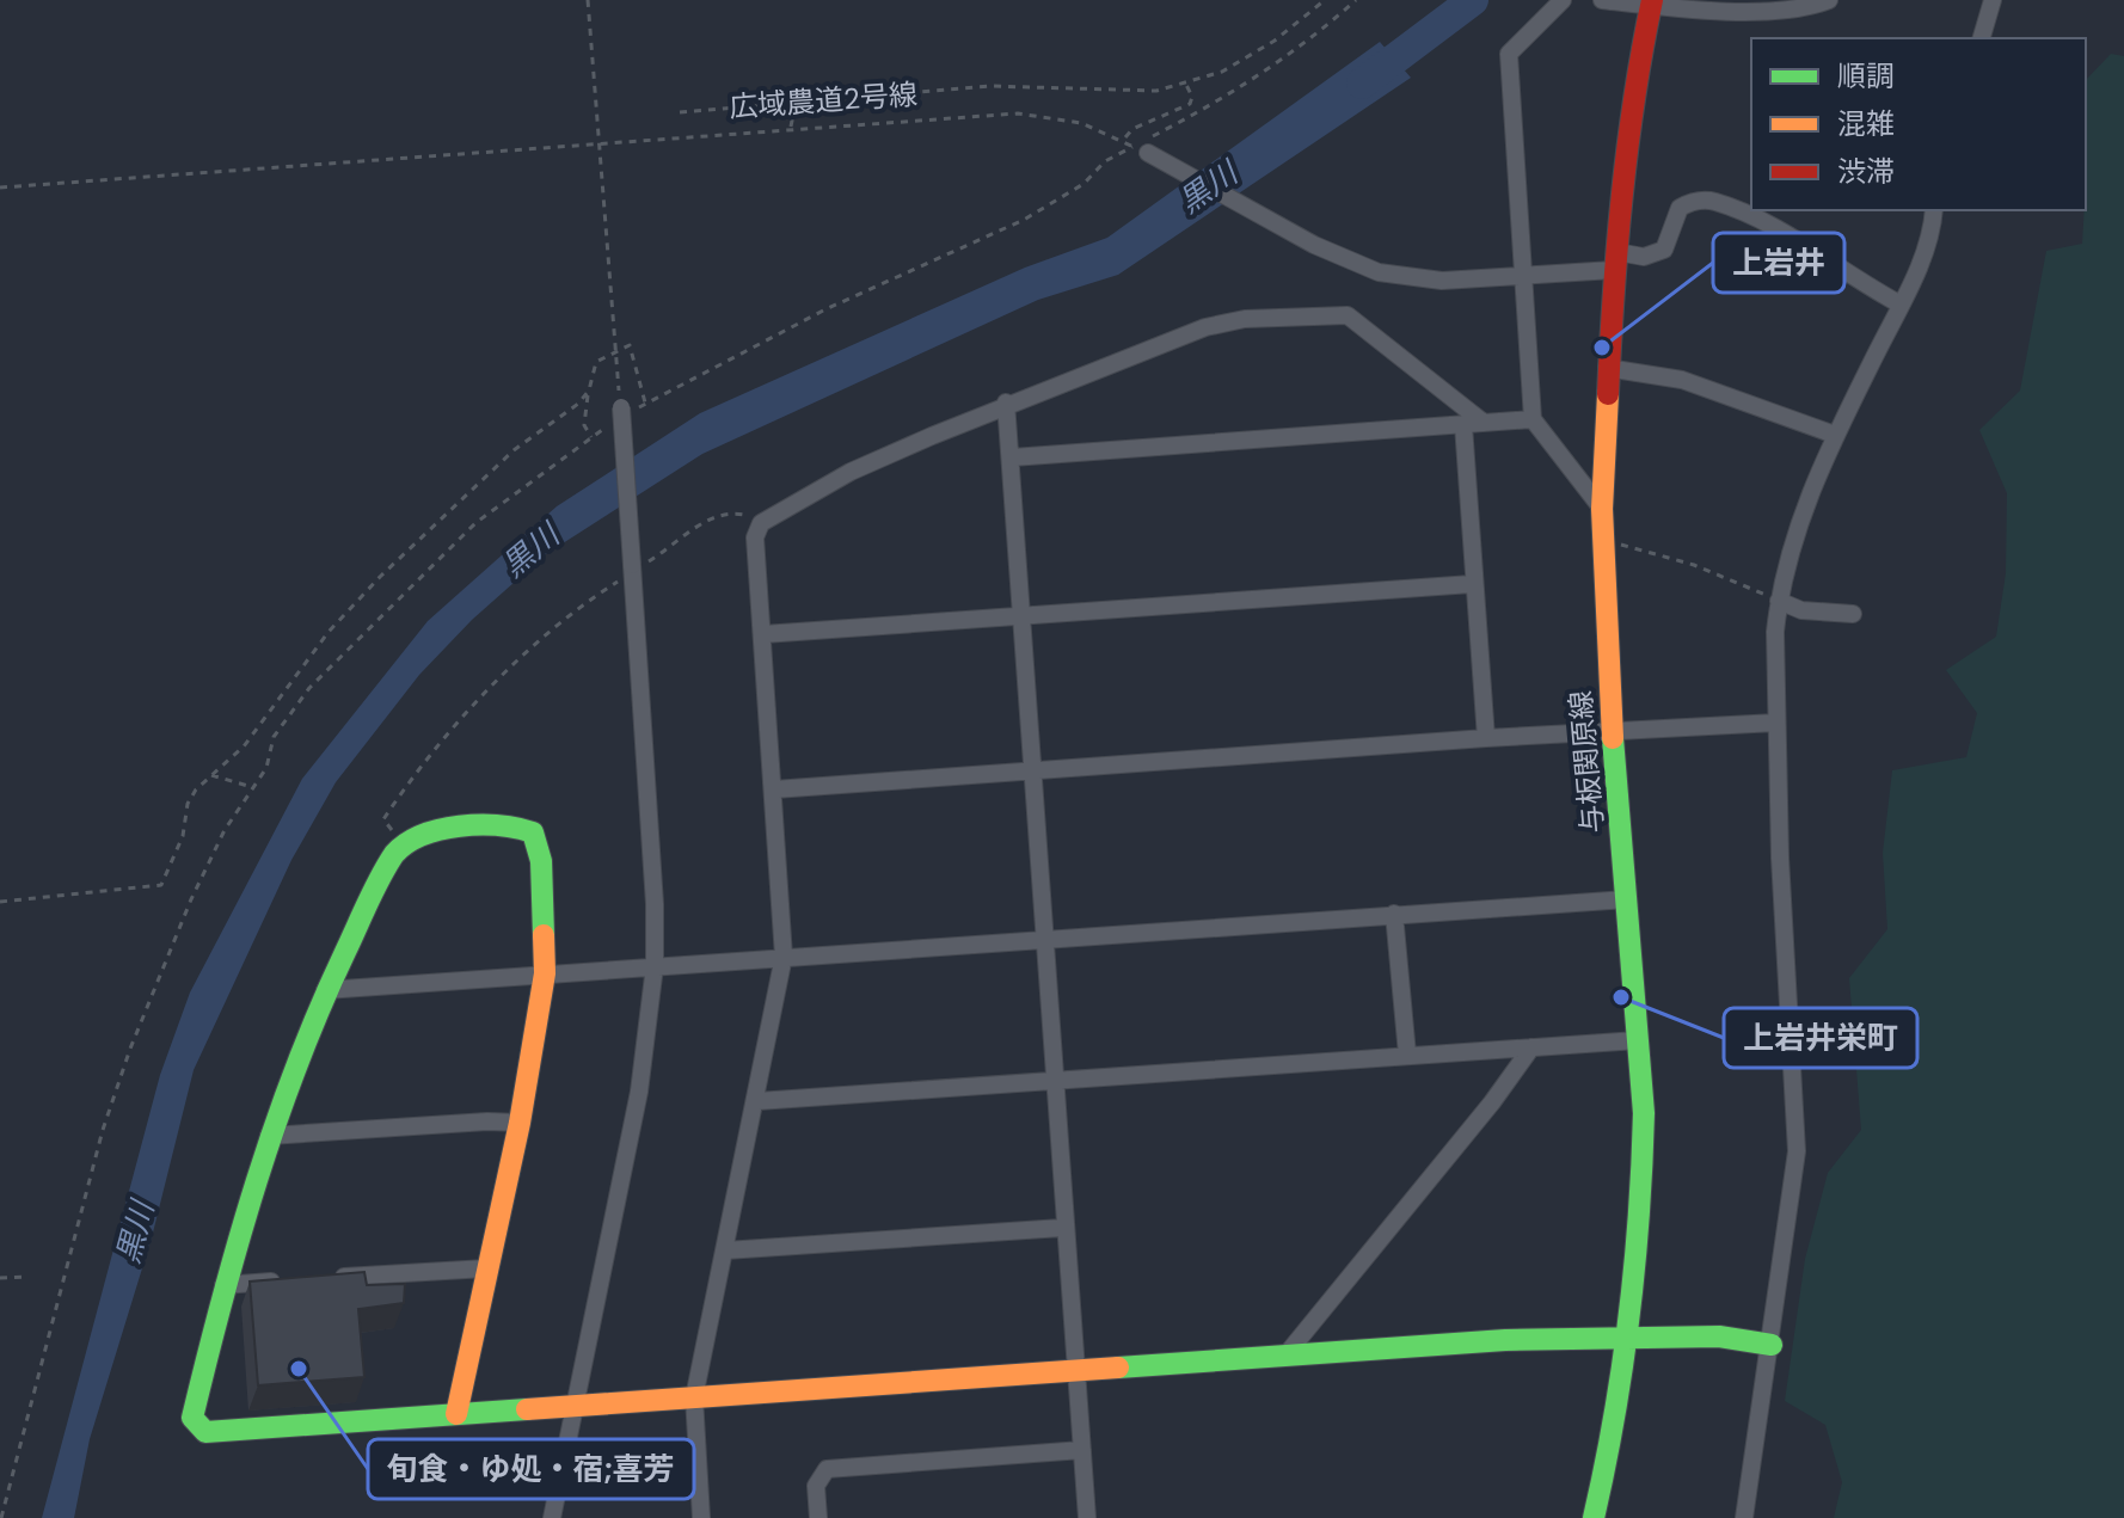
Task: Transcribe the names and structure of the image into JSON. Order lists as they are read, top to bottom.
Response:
{
  "streets": {
    "street": ["与板関原線"],
    "path": ["広域農道2号線"]
  },
  "water": ["黒川"],
  "places": ["上岩井", "上岩井栄町", "旬食・ゆ処・宿;喜芳"],
  "legend": ["順調", "混雑", "渋滞"]
}
